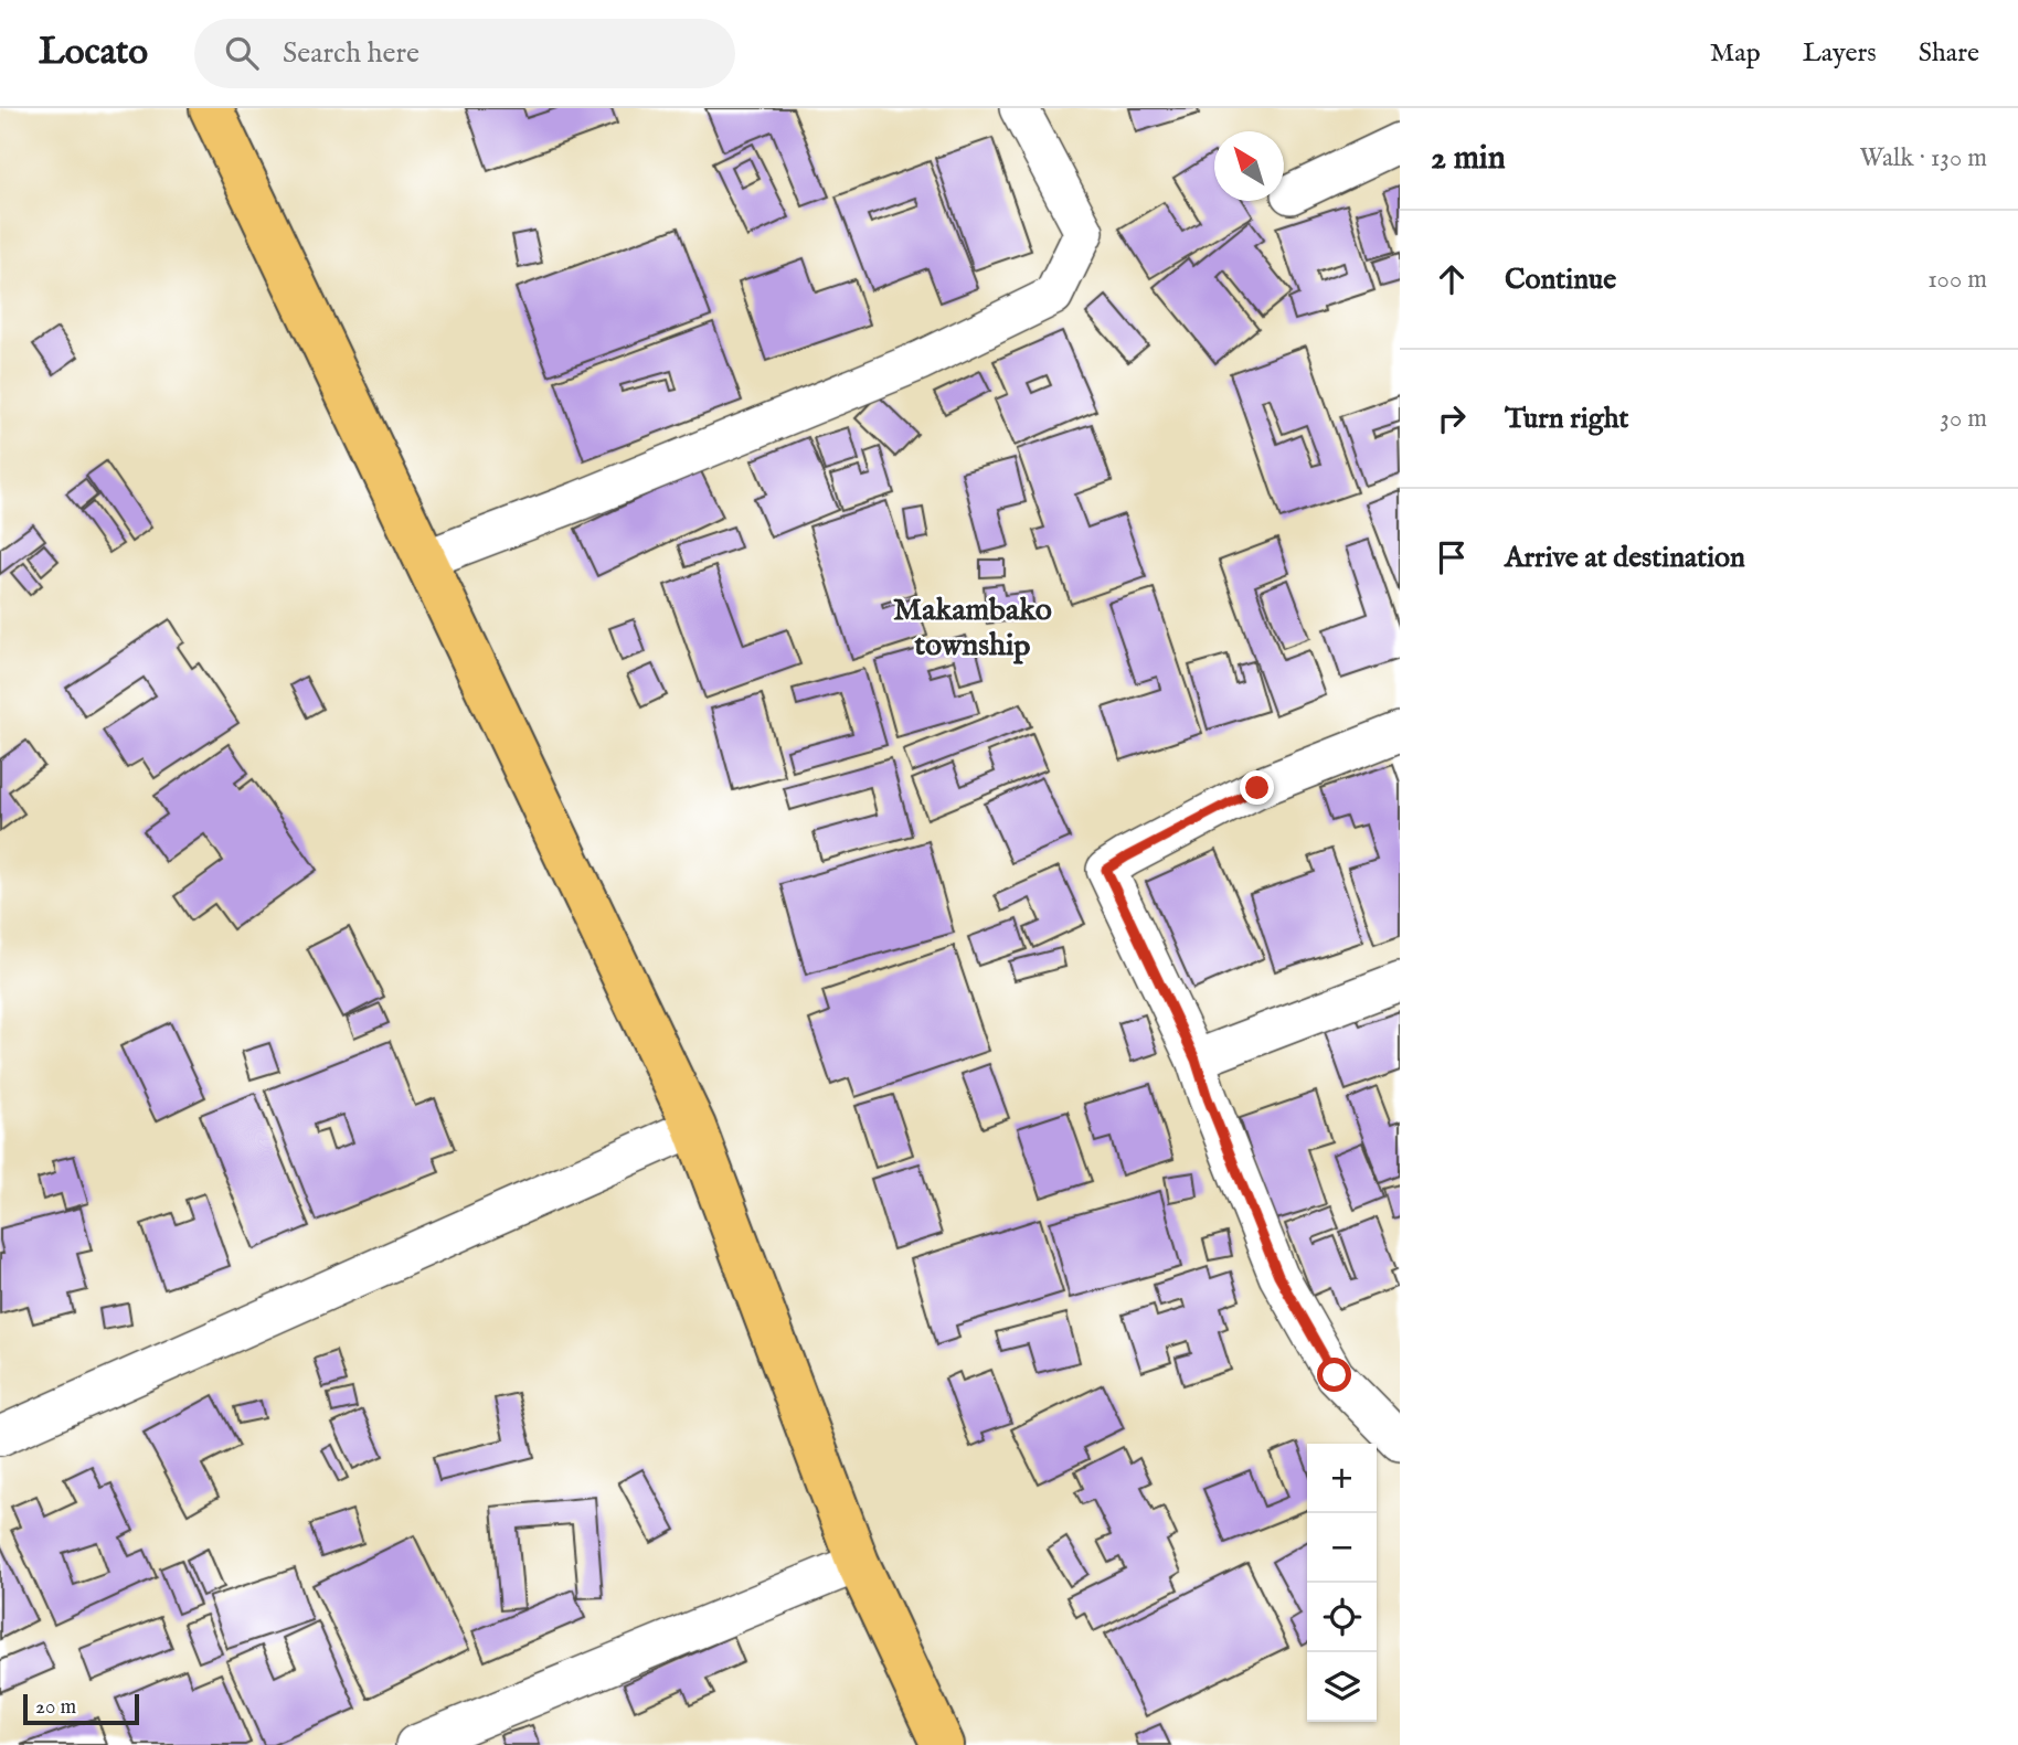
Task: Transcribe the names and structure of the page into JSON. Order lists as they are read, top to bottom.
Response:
{
  "districts": ["Makambako township"],
  "scale_bar": "20 m",
  "north": "top left",
  "page": {
    "header": "Locato",
    "search": "Search here",
    "nav": ["Map", "Layers", "Share"],
    "heading": ["2 min", "Walk · 130 m"],
    "list": [
      ["Continue", "100 m"],
      ["Turn right", "30 m"],
      "Arrive at destination"
    ],
    "map_buttons": ["+", "−"],
    "scale": "20 m"
  }
}
